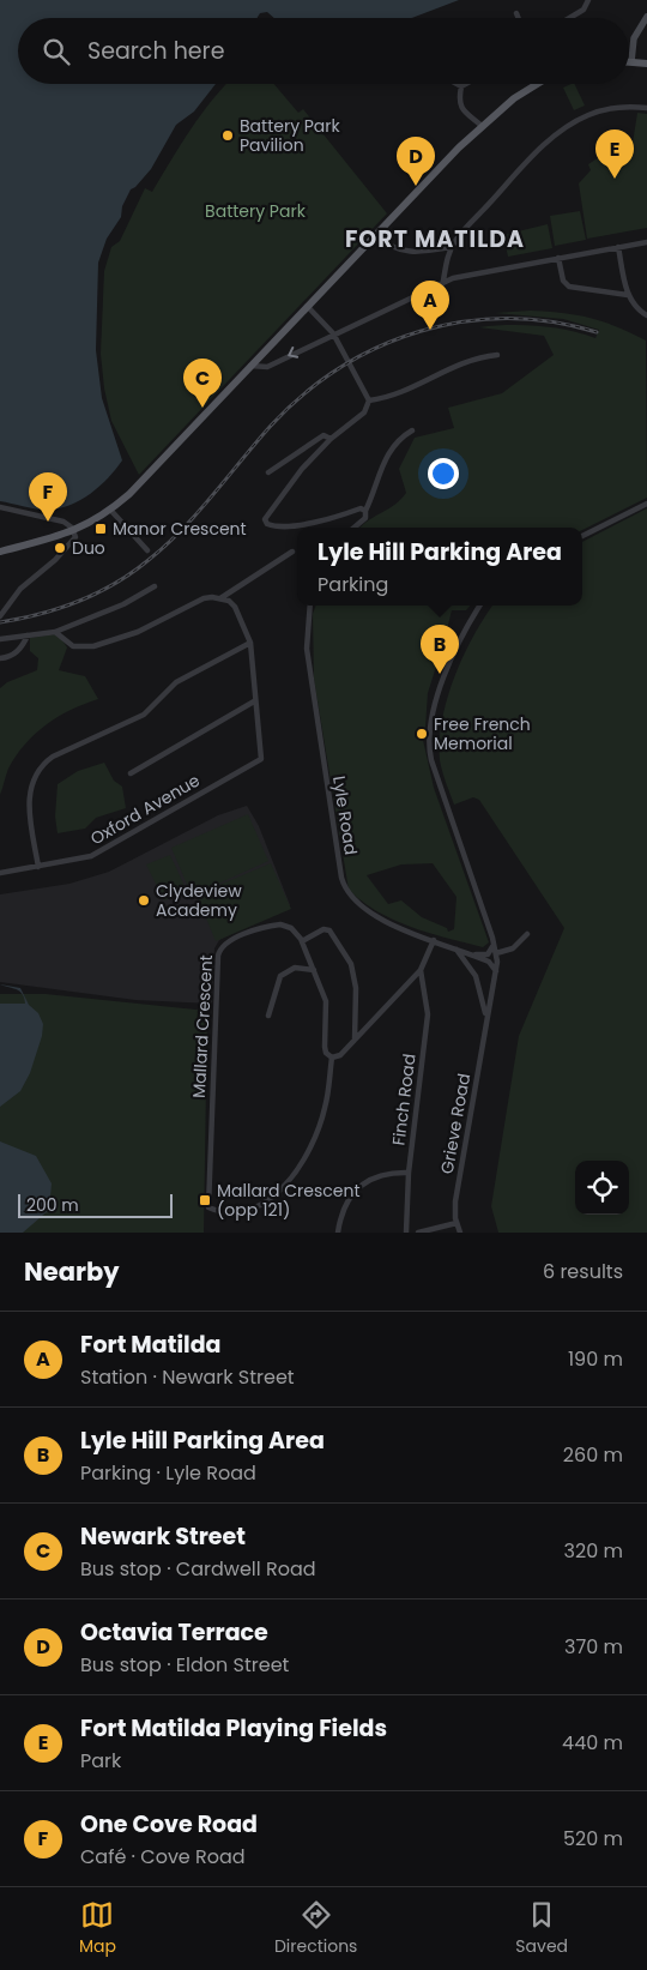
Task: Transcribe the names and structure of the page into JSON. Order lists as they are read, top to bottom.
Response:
{
  "streets": {
    "street": [
      "Oxford Avenue",
      "Lyle Road",
      "Mallard Crescent",
      "Finch Road",
      "Grieve Road"
    ]
  },
  "crossings": [
    ["Lyle Road", "Grieve Road"]
  ],
  "districts": ["FORT MATILDA"],
  "parks": ["Battery Park"],
  "places": {
    "other": [
      "Battery Park Pavilion",
      "Duo",
      "Free French Memorial",
      "Clydeview Academy"
    ],
    "transit": ["Manor Crescent", "Mallard Crescent (opp 121)"]
  },
  "scale_bar": "200 m",
  "page": {
    "search": "Search here",
    "pins": [
      "E",
      "D",
      "A",
      "C",
      "F",
      "B"
    ],
    "popup": ["Lyle Hill Parking Area", "Parking"],
    "scale": "200 m",
    "heading": ["Nearby", "6 results"],
    "list": [
      {
        "mark": "A",
        "name": "Fort Matilda",
        "note": "Station · Newark Street",
        "value": "190 m"
      },
      {
        "mark": "B",
        "name": "Lyle Hill Parking Area",
        "note": "Parking · Lyle Road",
        "value": "260 m"
      },
      {
        "mark": "C",
        "name": "Newark Street",
        "note": "Bus stop · Cardwell Road",
        "value": "320 m"
      },
      {
        "mark": "D",
        "name": "Octavia Terrace",
        "note": "Bus stop · Eldon Street",
        "value": "370 m"
      },
      {
        "mark": "E",
        "name": "Fort Matilda Playing Fields",
        "note": "Park",
        "value": "440 m"
      },
      {
        "mark": "F",
        "name": "One Cove Road",
        "note": "Café · Cove Road",
        "value": "520 m"
      }
    ],
    "nav": ["Map", "Directions", "Saved"]
  }
}
